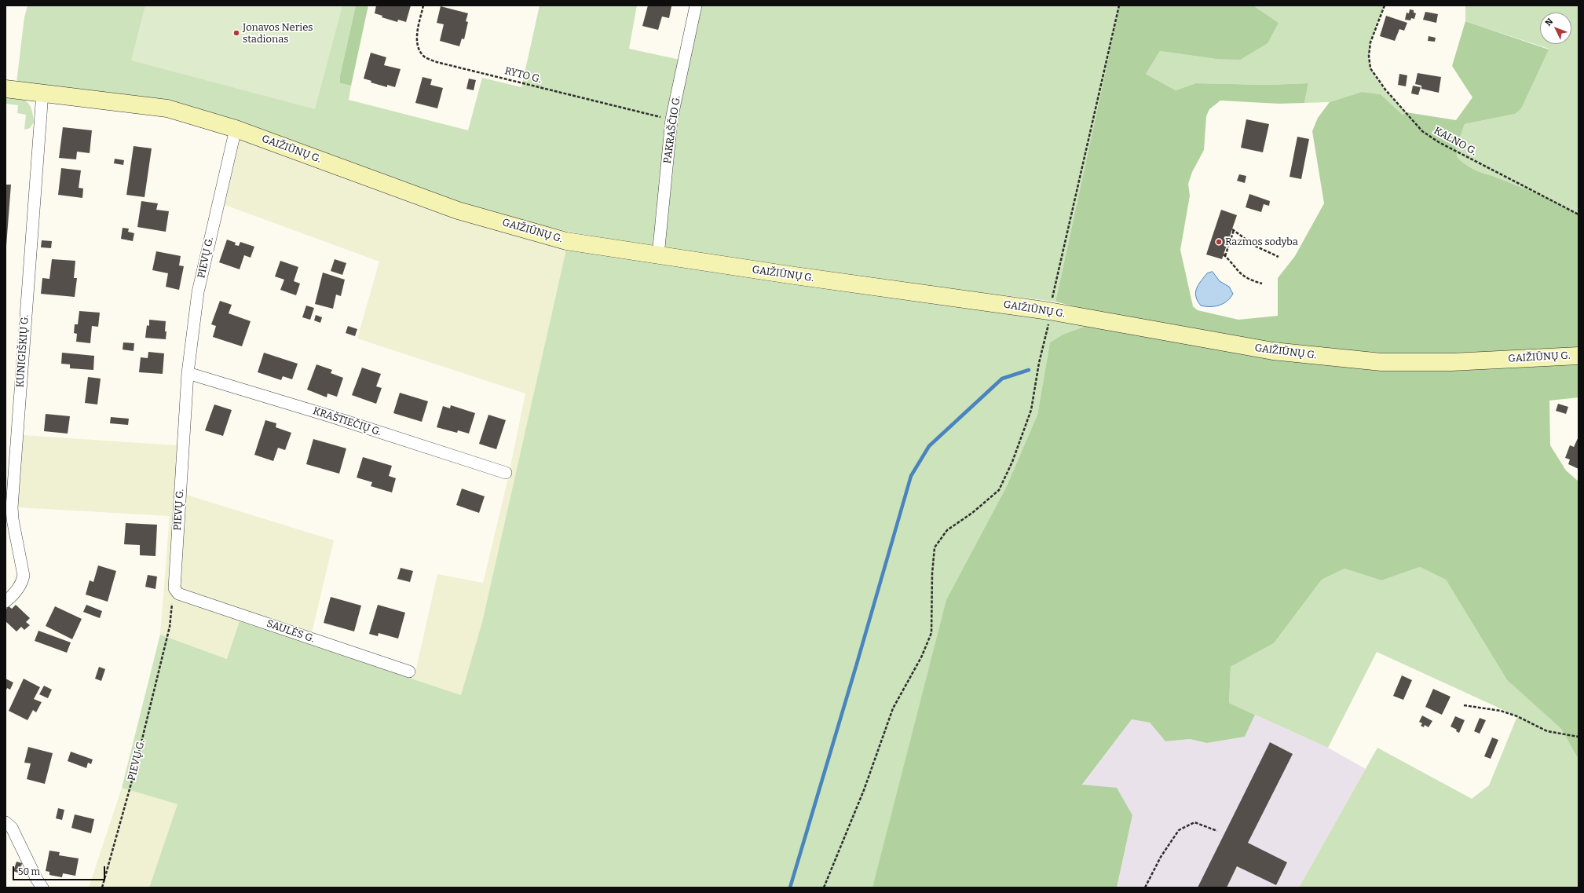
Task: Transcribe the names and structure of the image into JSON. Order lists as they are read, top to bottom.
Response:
{
  "streets": {
    "main road": ["GAIŽIŪNŲ G."],
    "street": [
      "PAKRAŠČIO G.",
      "PIEVŲ G.",
      "KUNIGIŠKIŲ G.",
      "KRAŠTIEČIŲ G.",
      "SAULĖS G."
    ],
    "path": ["RYTO G.", "KALNO G."]
  },
  "crossings": [
    ["RYTO G.", "PAKRAŠČIO G."],
    ["PAKRAŠČIO G.", "GAIŽIŪNŲ G."],
    ["GAIŽIŪNŲ G.", "PIEVŲ G."],
    ["GAIŽIŪNŲ G.", "KUNIGIŠKIŲ G."],
    ["PIEVŲ G.", "KRAŠTIEČIŲ G."],
    ["PIEVŲ G.", "SAULĖS G."]
  ],
  "places": ["Jonavos Neries stadionas", "Razmos sodyba"],
  "scale_bar": "50 m",
  "north": "top left"
}
